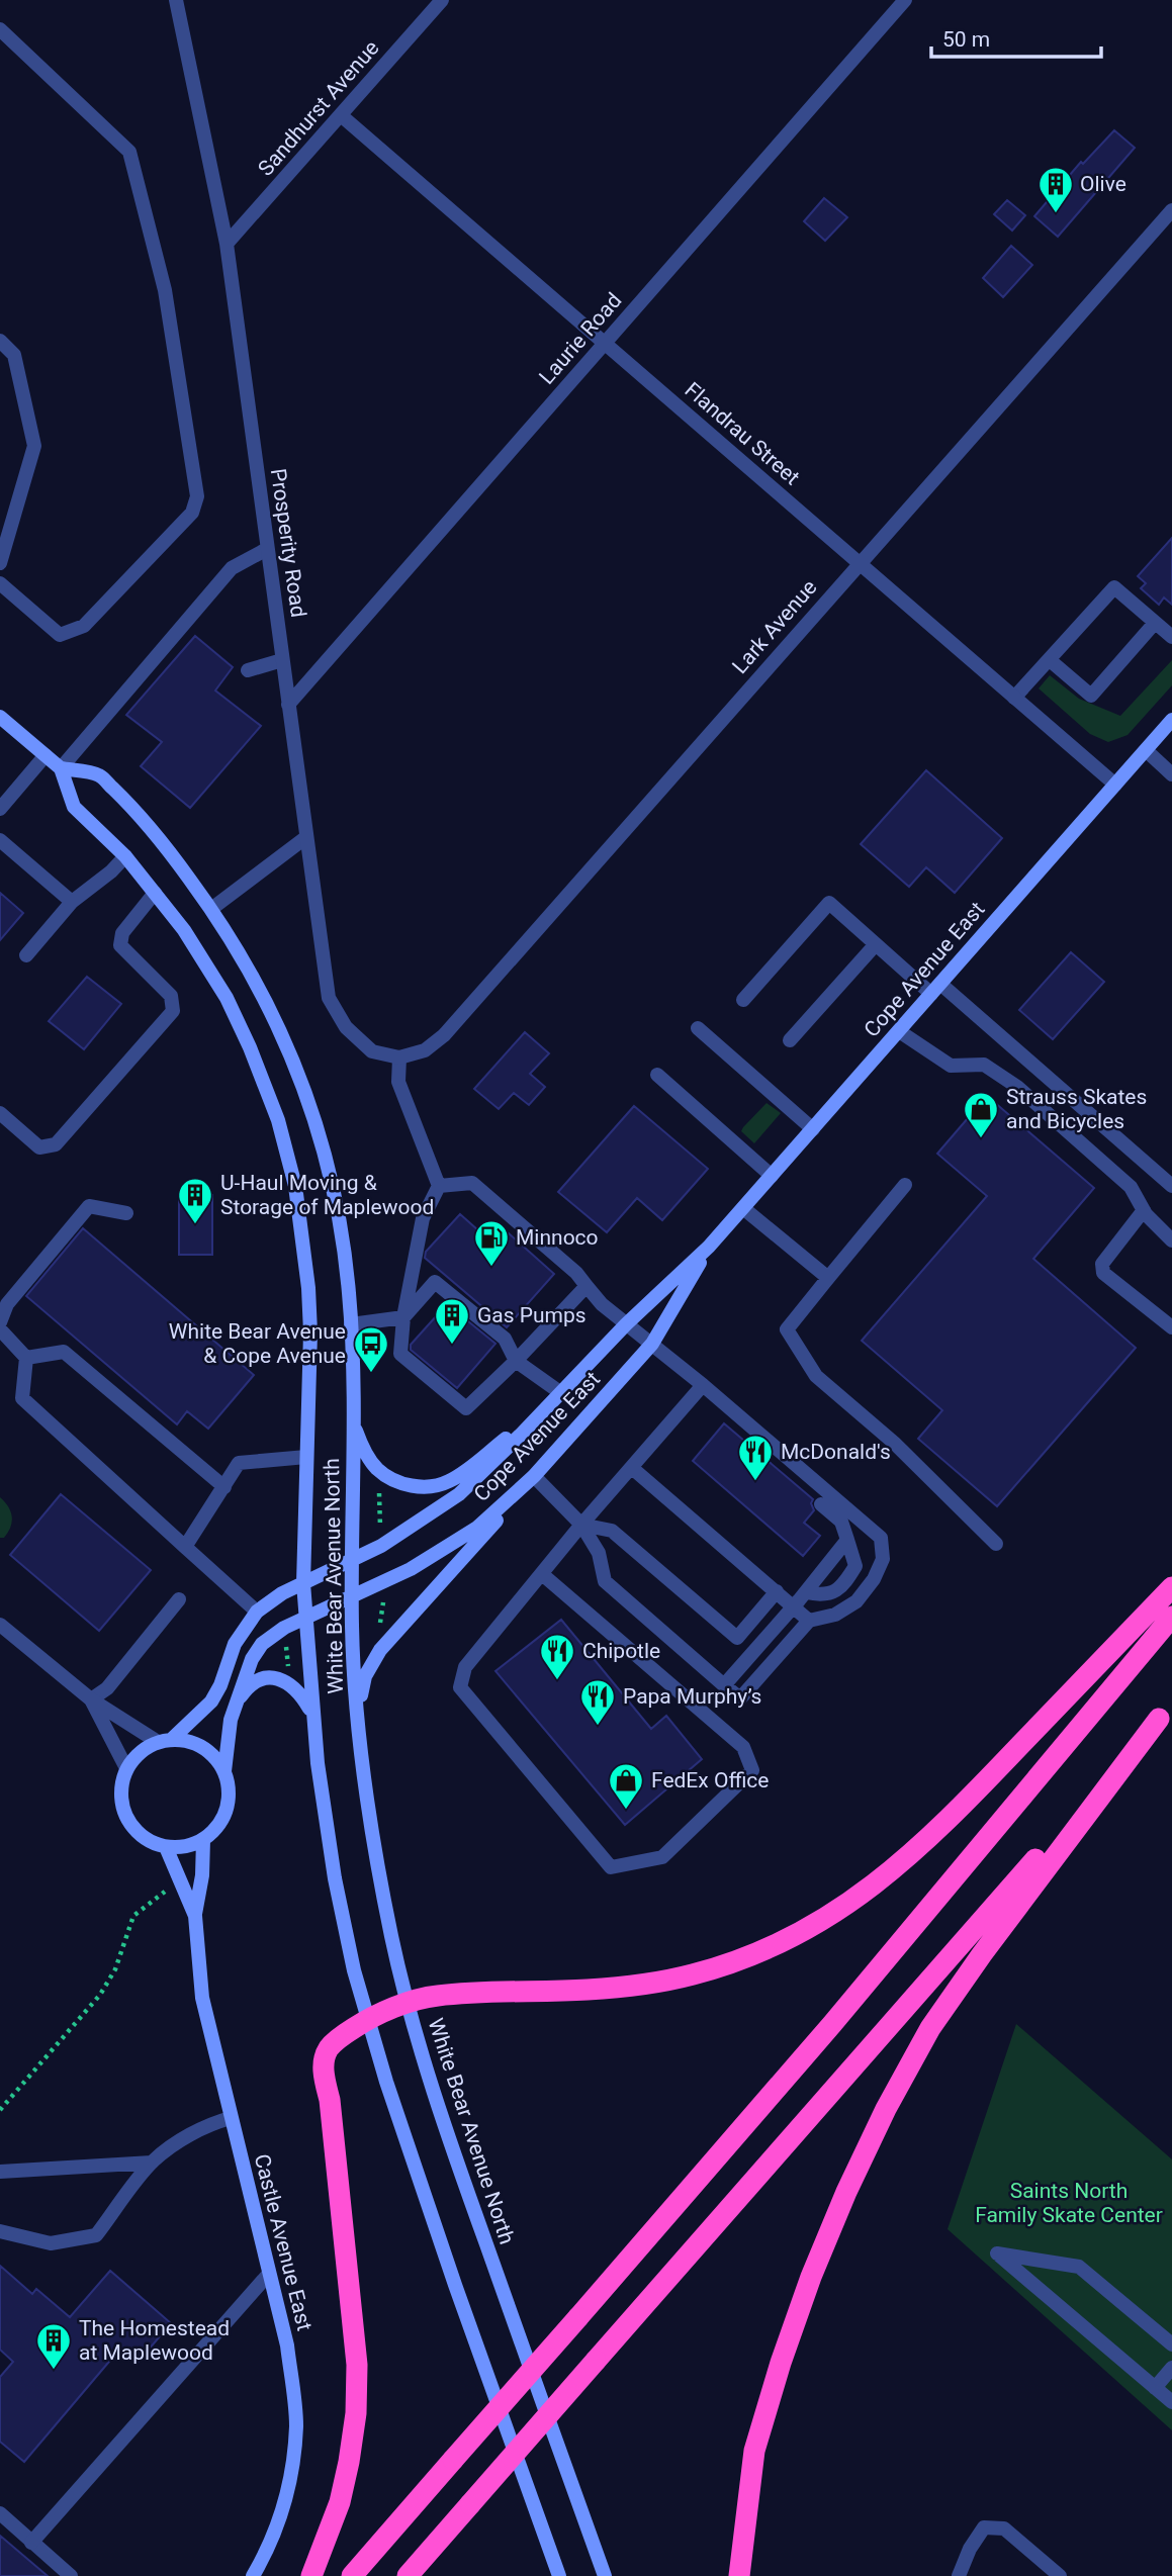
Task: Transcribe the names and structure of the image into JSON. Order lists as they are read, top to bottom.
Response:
{
  "streets": {
    "main road": ["Cope Avenue East", "White Bear Avenue North", "Castle Avenue East"],
    "street": [
      "Sandhurst Avenue",
      "Laurie Road",
      "Flandrau Street",
      "Prosperity Road",
      "Lark Avenue"
    ]
  },
  "crossings": [
    ["Sandhurst Avenue", "Flandrau Street"],
    ["Sandhurst Avenue", "Prosperity Road"],
    ["Laurie Road", "Flandrau Street"],
    ["Laurie Road", "Prosperity Road"],
    ["Flandrau Street", "Lark Avenue"],
    ["Flandrau Street", "Cope Avenue East"],
    ["Prosperity Road", "Lark Avenue"],
    ["Cope Avenue East", "White Bear Avenue North"]
  ],
  "parks": ["Saints North Family Skate Center"],
  "places": {
    "building": [
      "Olive",
      "U-Haul Moving & Storage of Maplewood",
      "Gas Pumps",
      "The Homestead at Maplewood"
    ],
    "shop": ["Strauss Skates and Bicycles", "FedEx Office"],
    "fuel station": ["Minnoco"],
    "bus stop": ["White Bear Avenue & Cope Avenue"],
    "restaurant": ["McDonald's", "Chipotle", "Papa Murphy’s"]
  },
  "scale_bar": "50 m"
}
